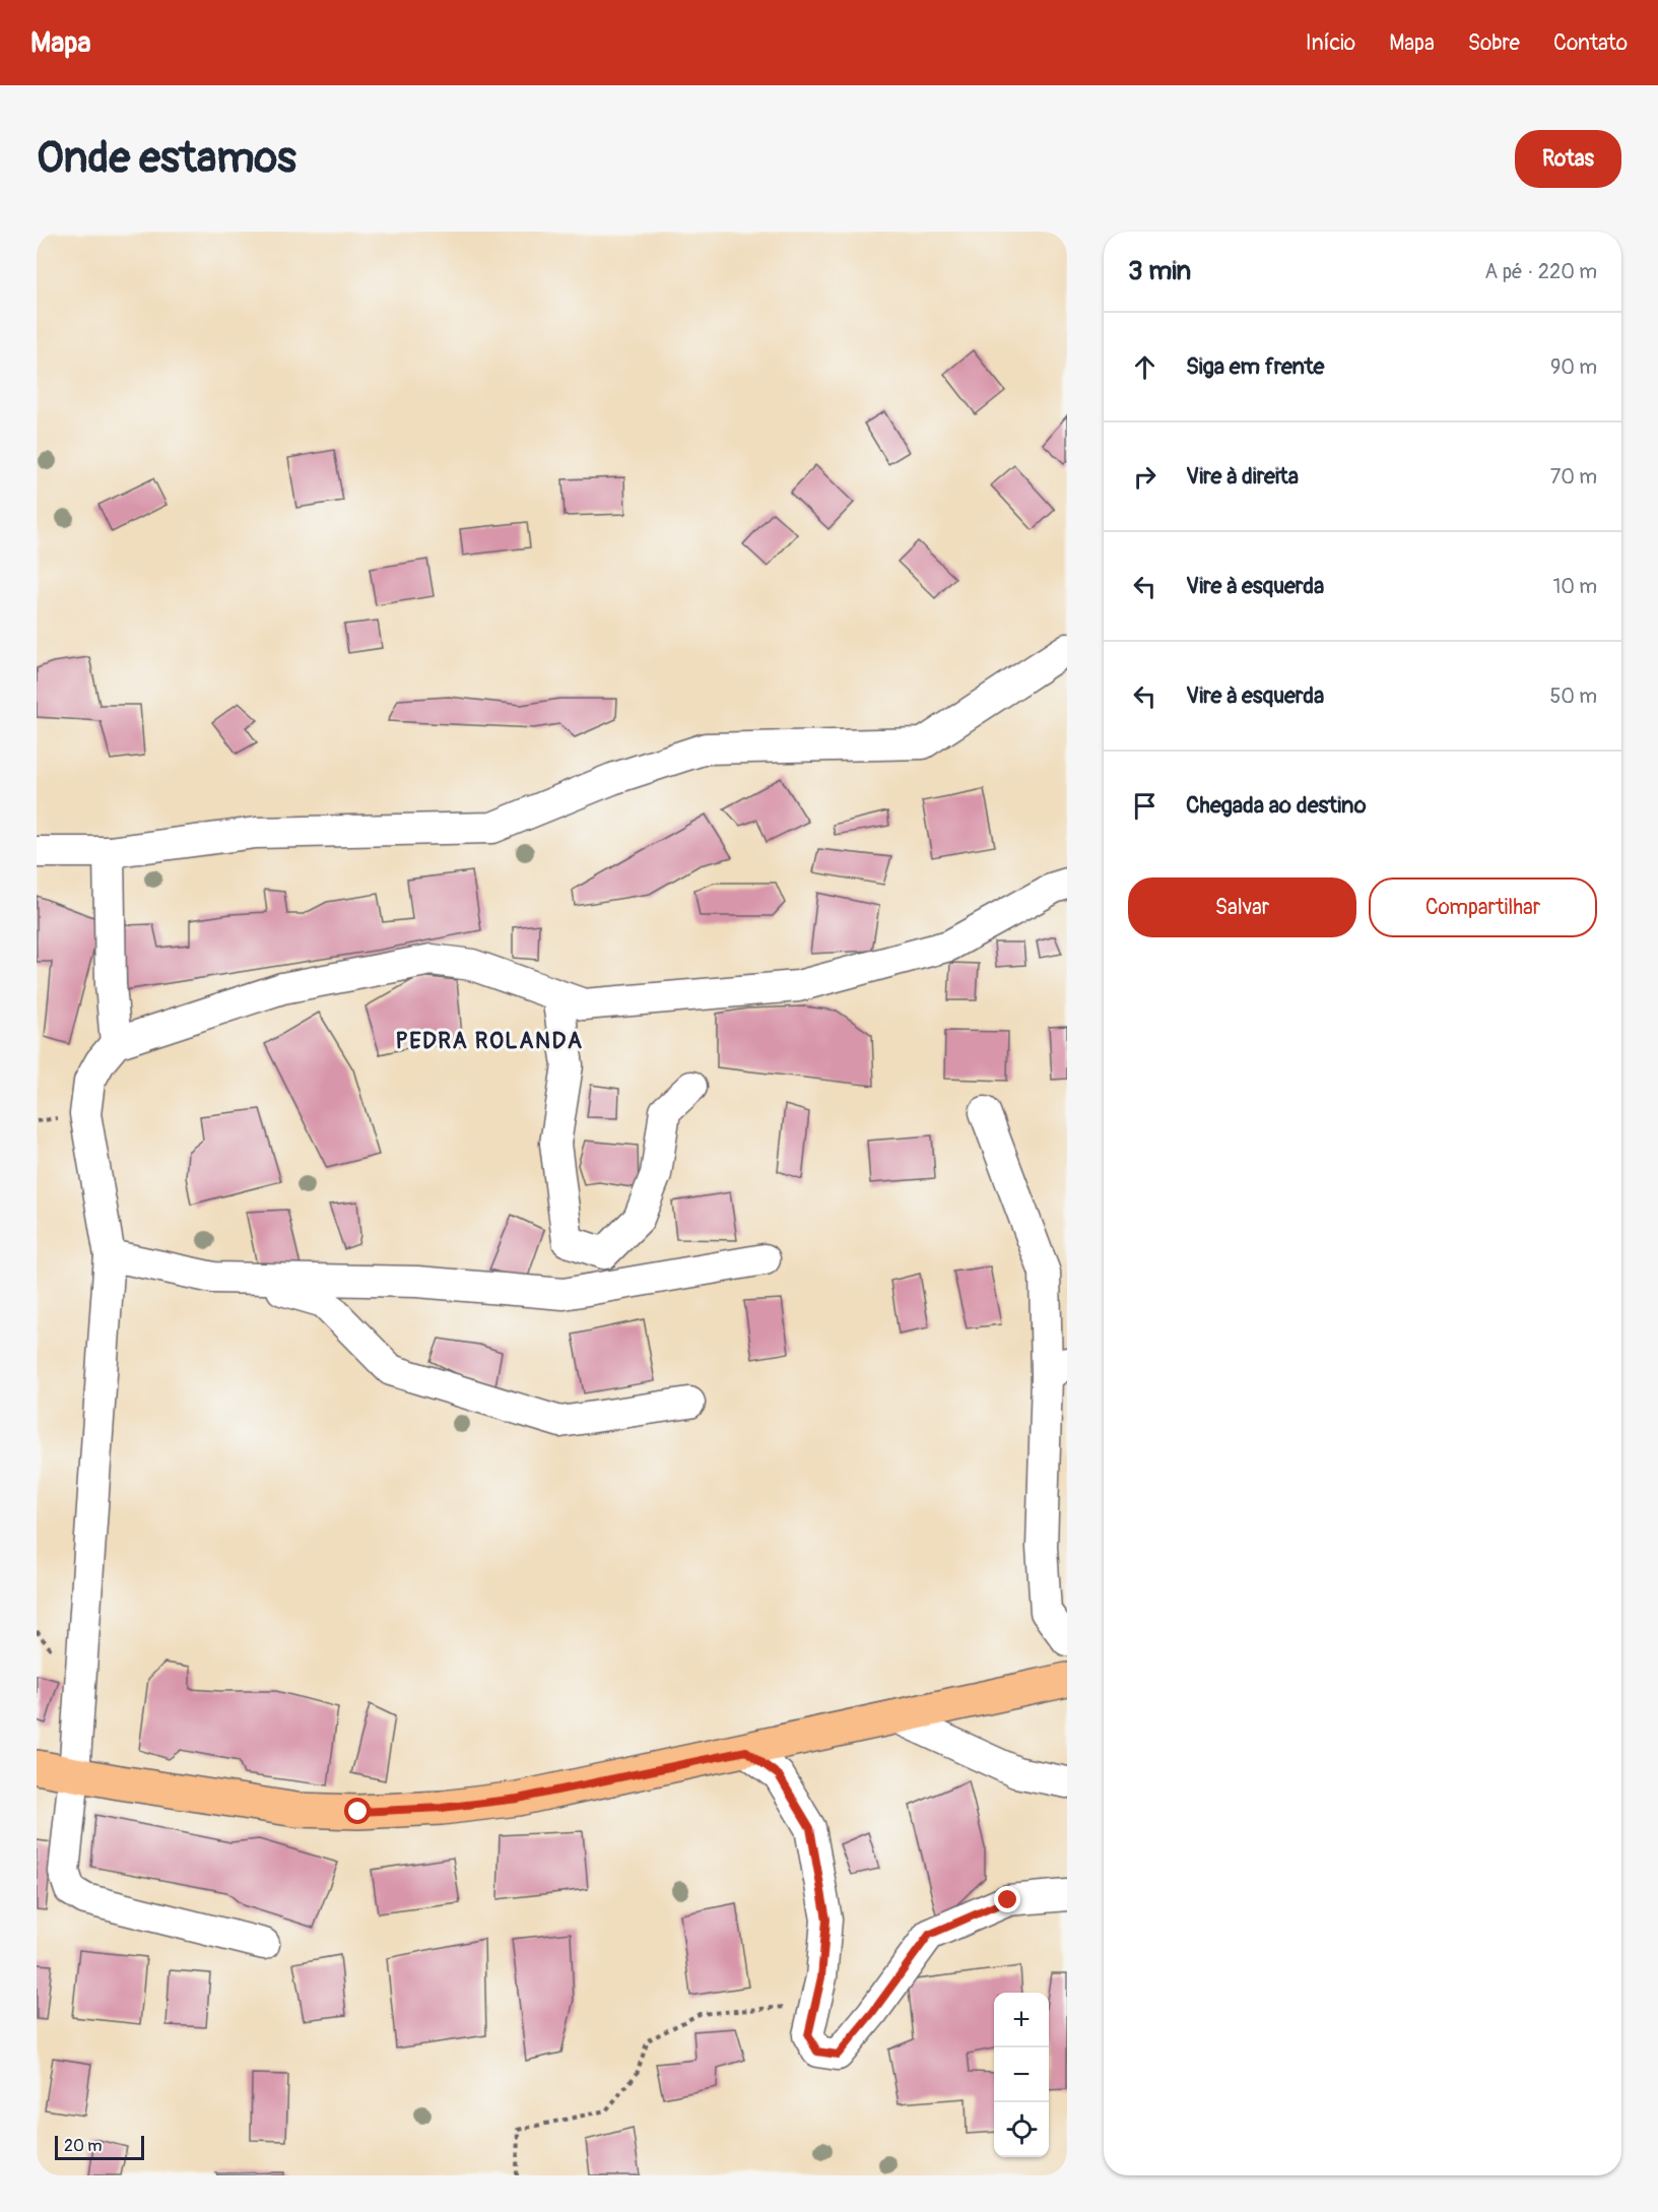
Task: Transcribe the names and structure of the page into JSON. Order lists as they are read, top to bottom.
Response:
{
  "districts": ["PEDRA ROLANDA"],
  "scale_bar": "20 m",
  "page": {
    "header": "Mapa",
    "nav": [
      "Início",
      "Mapa",
      "Sobre",
      "Contato"
    ],
    "buttons": [
      "Rotas",
      ["Salvar", "Compartilhar"]
    ],
    "title": "Onde estamos",
    "heading": ["3 min", "A pé · 220 m"],
    "list": [
      ["Siga em frente", "90 m"],
      ["Vire à direita", "70 m"],
      ["Vire à esquerda", "10 m"],
      ["Vire à esquerda", "50 m"],
      "Chegada ao destino"
    ],
    "map_buttons": ["+", "−"],
    "scale": "20 m"
  }
}
